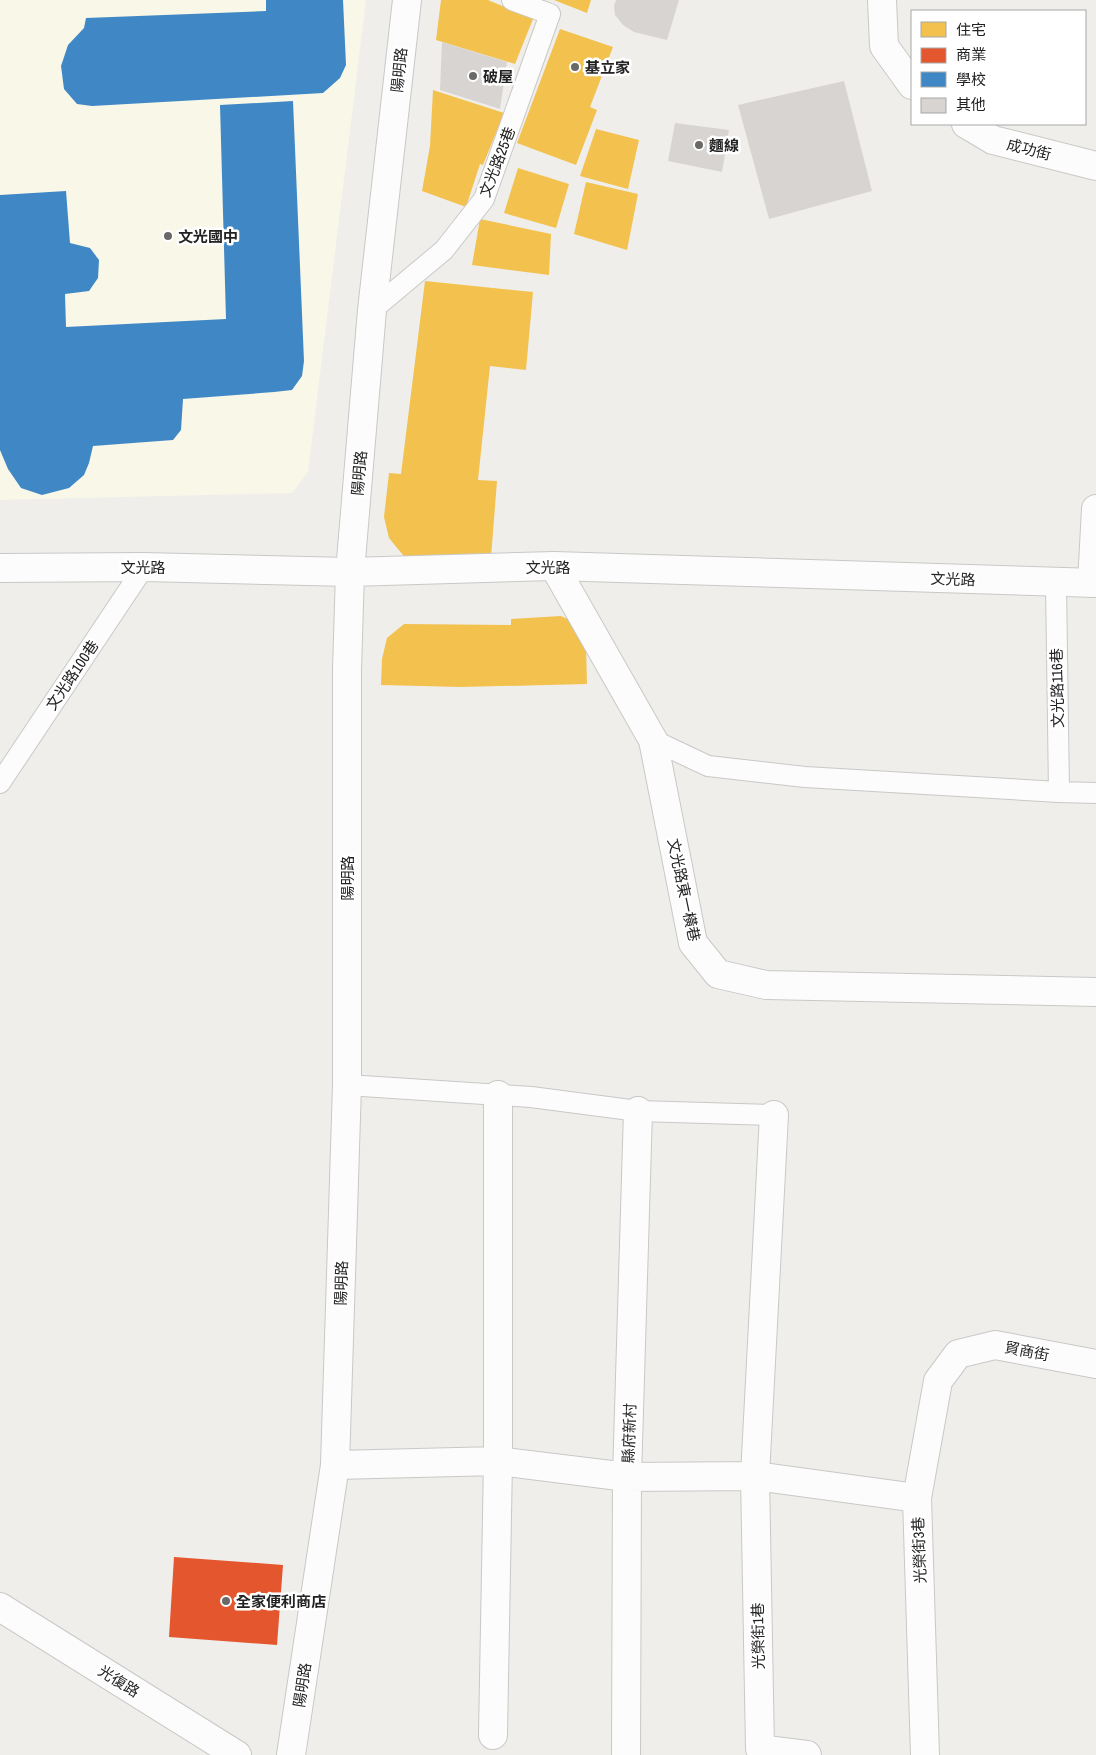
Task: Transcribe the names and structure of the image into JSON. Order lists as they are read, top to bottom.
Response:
{
  "streets": {
    "street": [
      "陽明路",
      "成功街",
      "文光路",
      "文光路東一橫巷",
      "貿商街",
      "縣府新村",
      "光榮街3巷",
      "光榮街1巷",
      "光復路"
    ],
    "lane": ["文光路25巷", "文光路100巷", "文光路116巷"]
  },
  "crossings": [
    ["陽明路", "文光路25巷"],
    ["陽明路", "文光路"],
    ["文光路", "文光路100巷"],
    ["文光路", "文光路116巷"],
    ["文光路", "文光路東一橫巷"],
    ["貿商街", "光榮街3巷"]
  ],
  "places": [
    "基立家",
    "破屋",
    "麵線",
    "文光國中",
    "全家便利商店"
  ],
  "legend": [
    "住宅",
    "商業",
    "學校",
    "其他"
  ]
}
